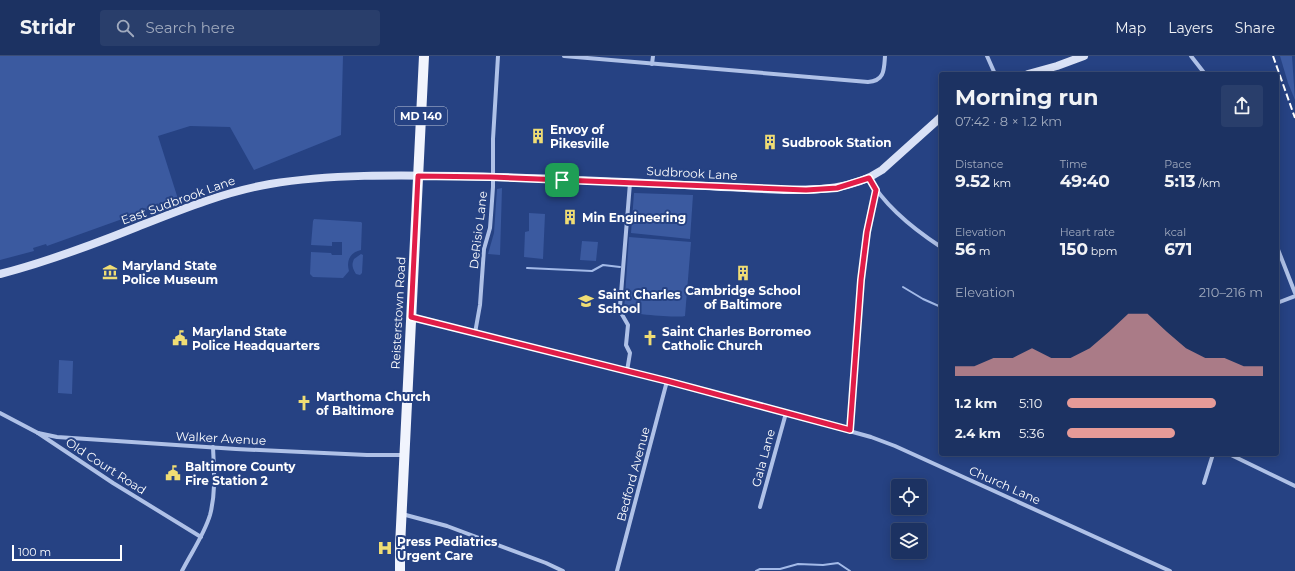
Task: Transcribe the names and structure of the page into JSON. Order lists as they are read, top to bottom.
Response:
{
  "streets": {
    "main road": ["MD 140", "Reisterstown Road"],
    "street": [
      "Sudbrook Lane",
      "East Sudbrook Lane",
      "DeRisio Lane",
      "Walker Avenue",
      "Gala Lane",
      "Old Court Road",
      "Bedford Avenue",
      "Church Lane"
    ]
  },
  "crossings": [
    ["Sudbrook Lane", "East Sudbrook Lane"],
    ["Sudbrook Lane", "DeRisio Lane"],
    ["Sudbrook Lane", "Reisterstown Road"],
    ["East Sudbrook Lane", "Reisterstown Road"],
    ["DeRisio Lane", "Church Lane"],
    ["Reisterstown Road", "Walker Avenue"],
    ["Reisterstown Road", "Church Lane"],
    ["Walker Avenue", "Old Court Road"],
    ["Gala Lane", "Church Lane"],
    ["Bedford Avenue", "Church Lane"]
  ],
  "places": {
    "building": [
      "Envoy of Pikesville",
      "Sudbrook Station",
      "Min Engineering",
      "Cambridge School of Baltimore"
    ],
    "museum": ["Maryland State Police Museum"],
    "school or university": ["Saint Charles School"],
    "public building": ["Maryland State Police Headquarters", "Baltimore County Fire Station 2"],
    "church": ["Saint Charles Borromeo Catholic Church", "Marthoma Church of Baltimore"],
    "hospital": ["Press Pediatrics Urgent Care"]
  },
  "scale_bar": "100 m",
  "page": {
    "header": "Stridr",
    "search": "Search here",
    "nav": ["Map", "Layers", "Share"],
    "heading": ["Morning run", "07:42 · 8 × 1.2 km"],
    "stats": [
      ["Distance", "9.52 km"],
      ["Time", "49:40"],
      ["Pace", "5:13 /km"],
      ["Elevation", "56 m"],
      ["Heart rate", "150 bpm"],
      ["kcal", "671"]
    ],
    "chart": ["Elevation", "210–216 m"],
    "list": [
      {
        "name": "1.2 km",
        "note": "5:10"
      },
      {
        "name": "2.4 km",
        "note": "5:36"
      }
    ],
    "scale": "100 m"
  }
}
